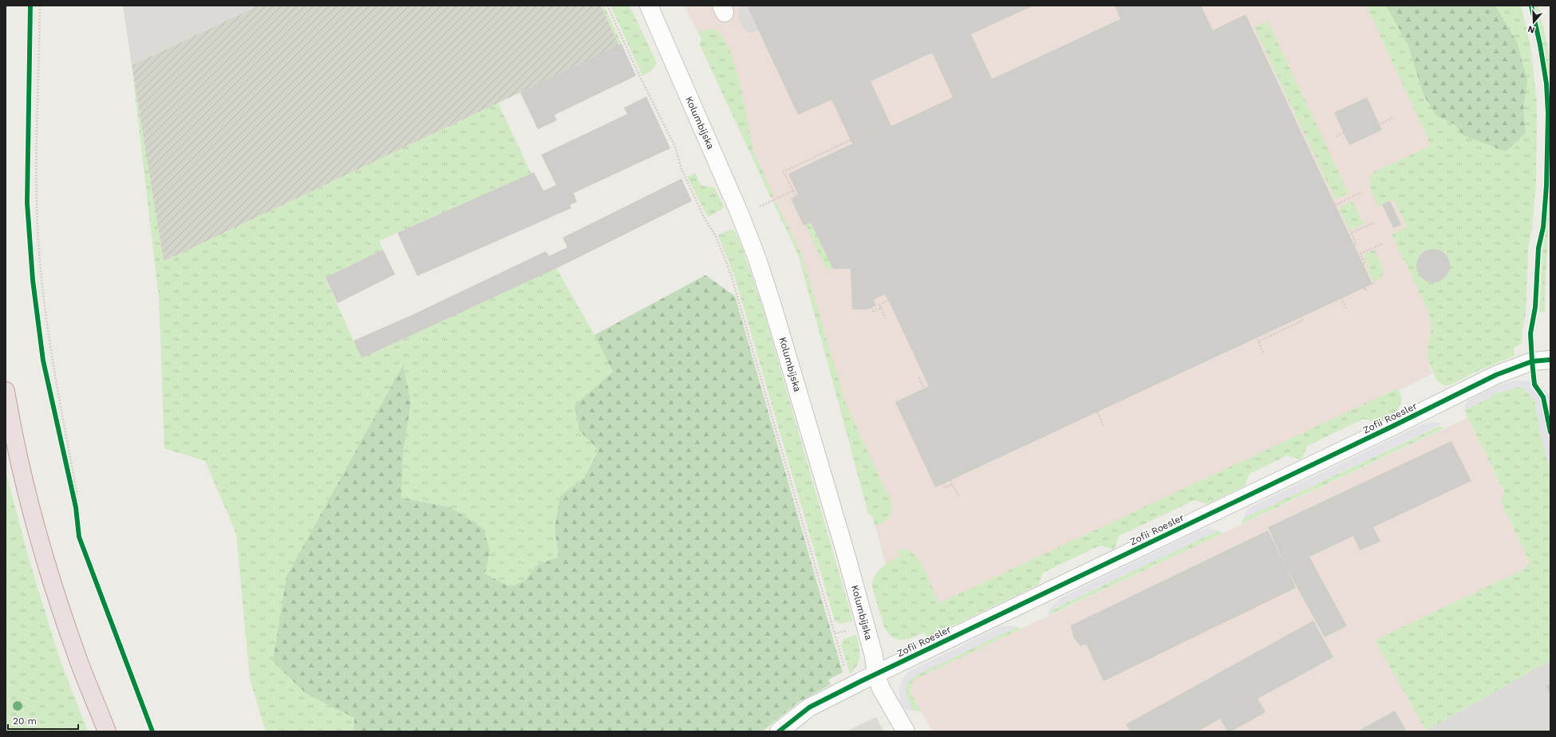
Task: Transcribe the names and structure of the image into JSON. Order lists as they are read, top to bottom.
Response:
{
  "streets": {
    "street": ["Kolumbijska", "Zofii Roesler"]
  },
  "crossings": [
    ["Kolumbijska", "Zofii Roesler"]
  ],
  "scale_bar": "20 m",
  "north": "bottom"
}
